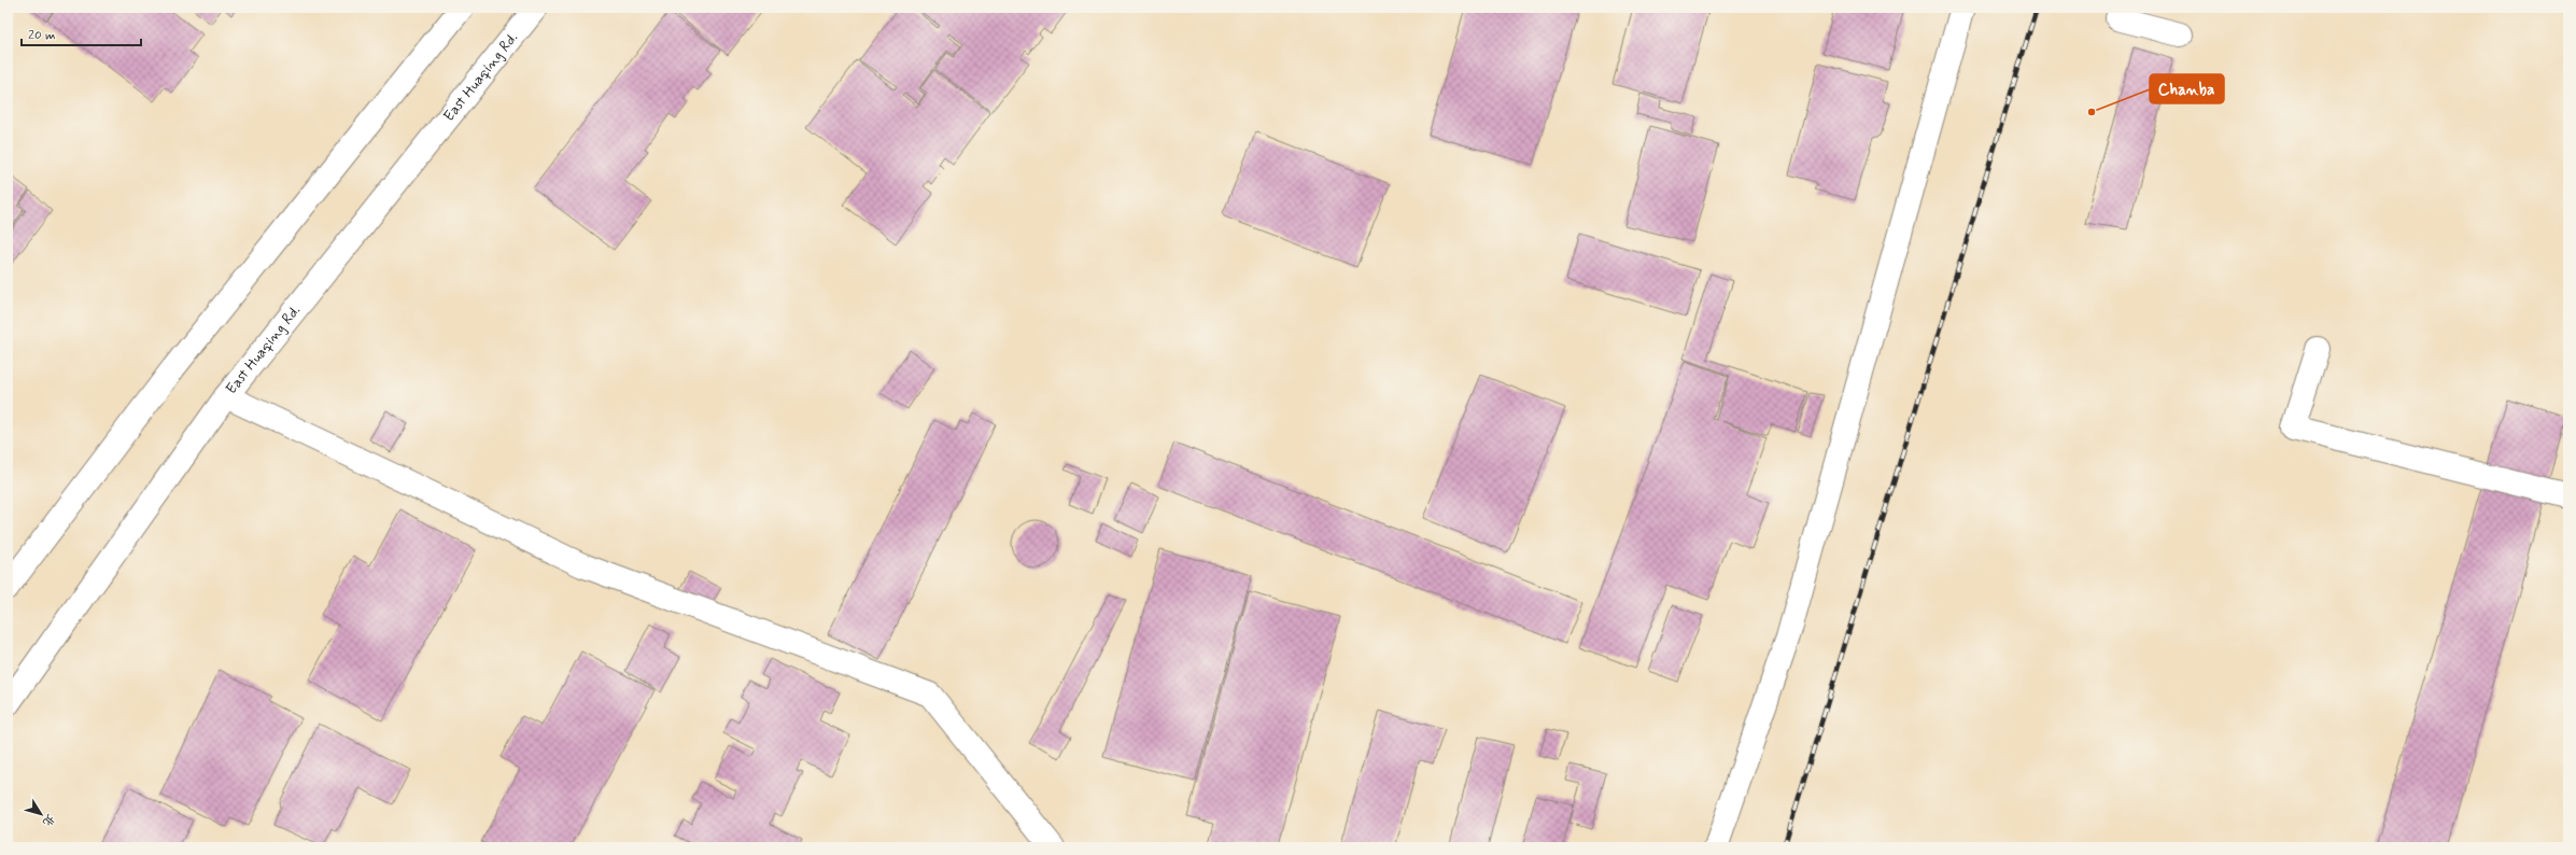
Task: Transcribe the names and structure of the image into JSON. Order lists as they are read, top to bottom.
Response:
{
  "streets": {
    "street": ["East Huaqing Rd."]
  },
  "places": ["Chanba"],
  "scale_bar": "20 m",
  "north": "bottom right"
}
